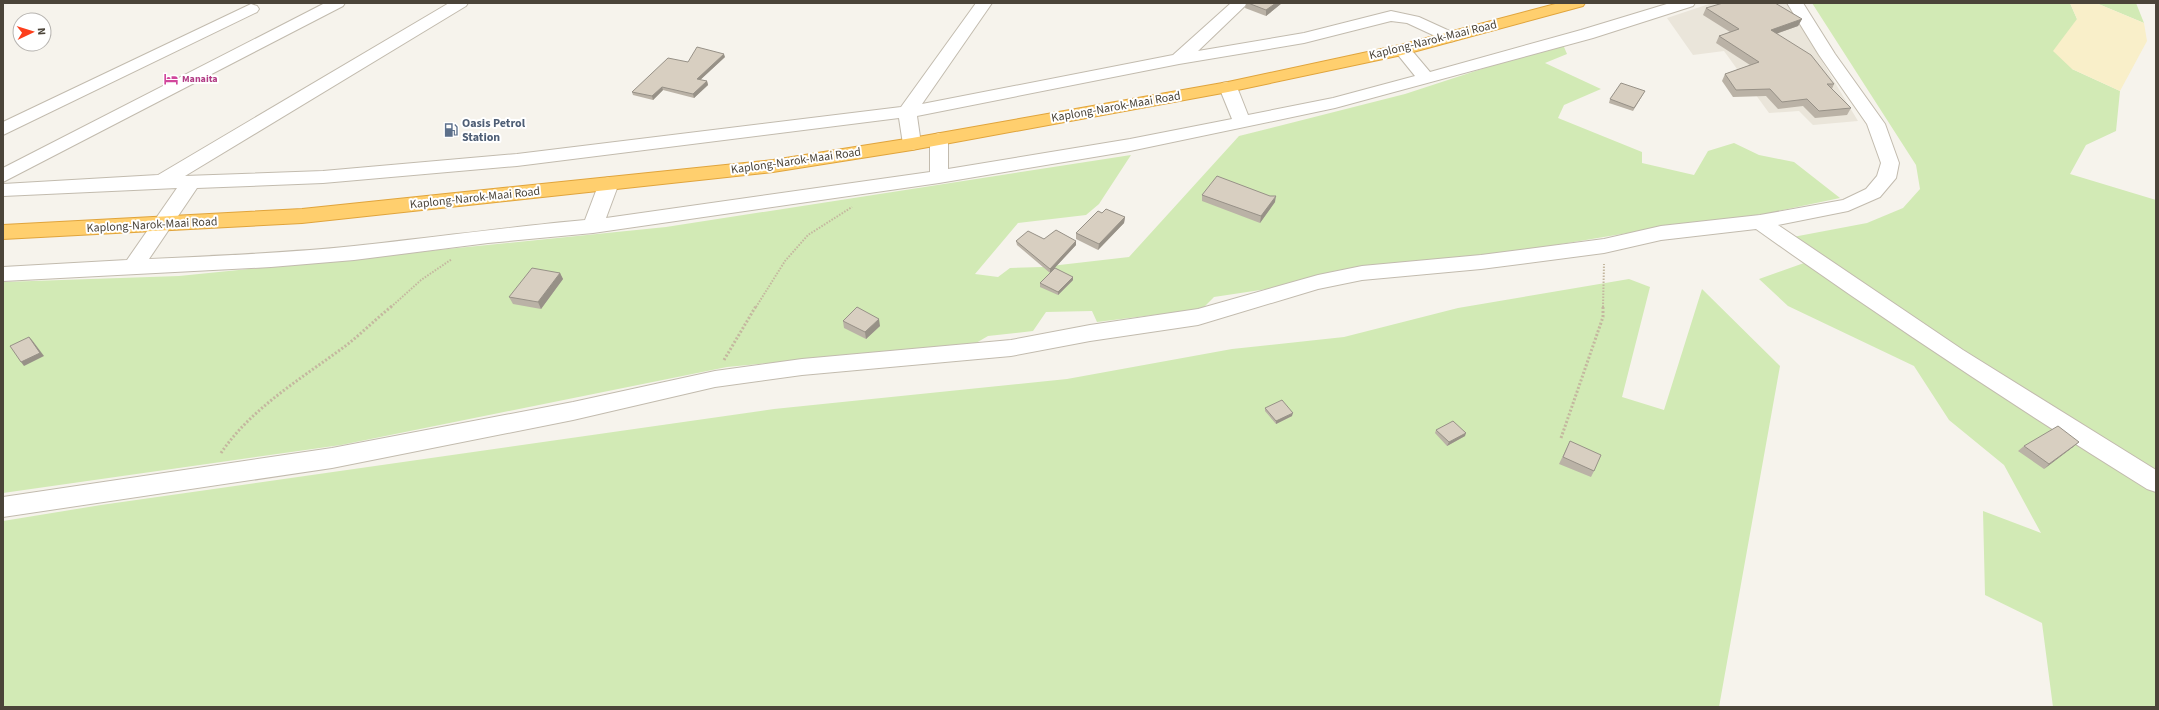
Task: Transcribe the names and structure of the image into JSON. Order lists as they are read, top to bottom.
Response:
{
  "streets": {
    "highway": ["Kaplong-Narok-Maai Road"]
  },
  "places": {
    "hotel": ["Manaita"],
    "fuel station": ["Oasis Petrol Station"]
  },
  "north": "right"
}
